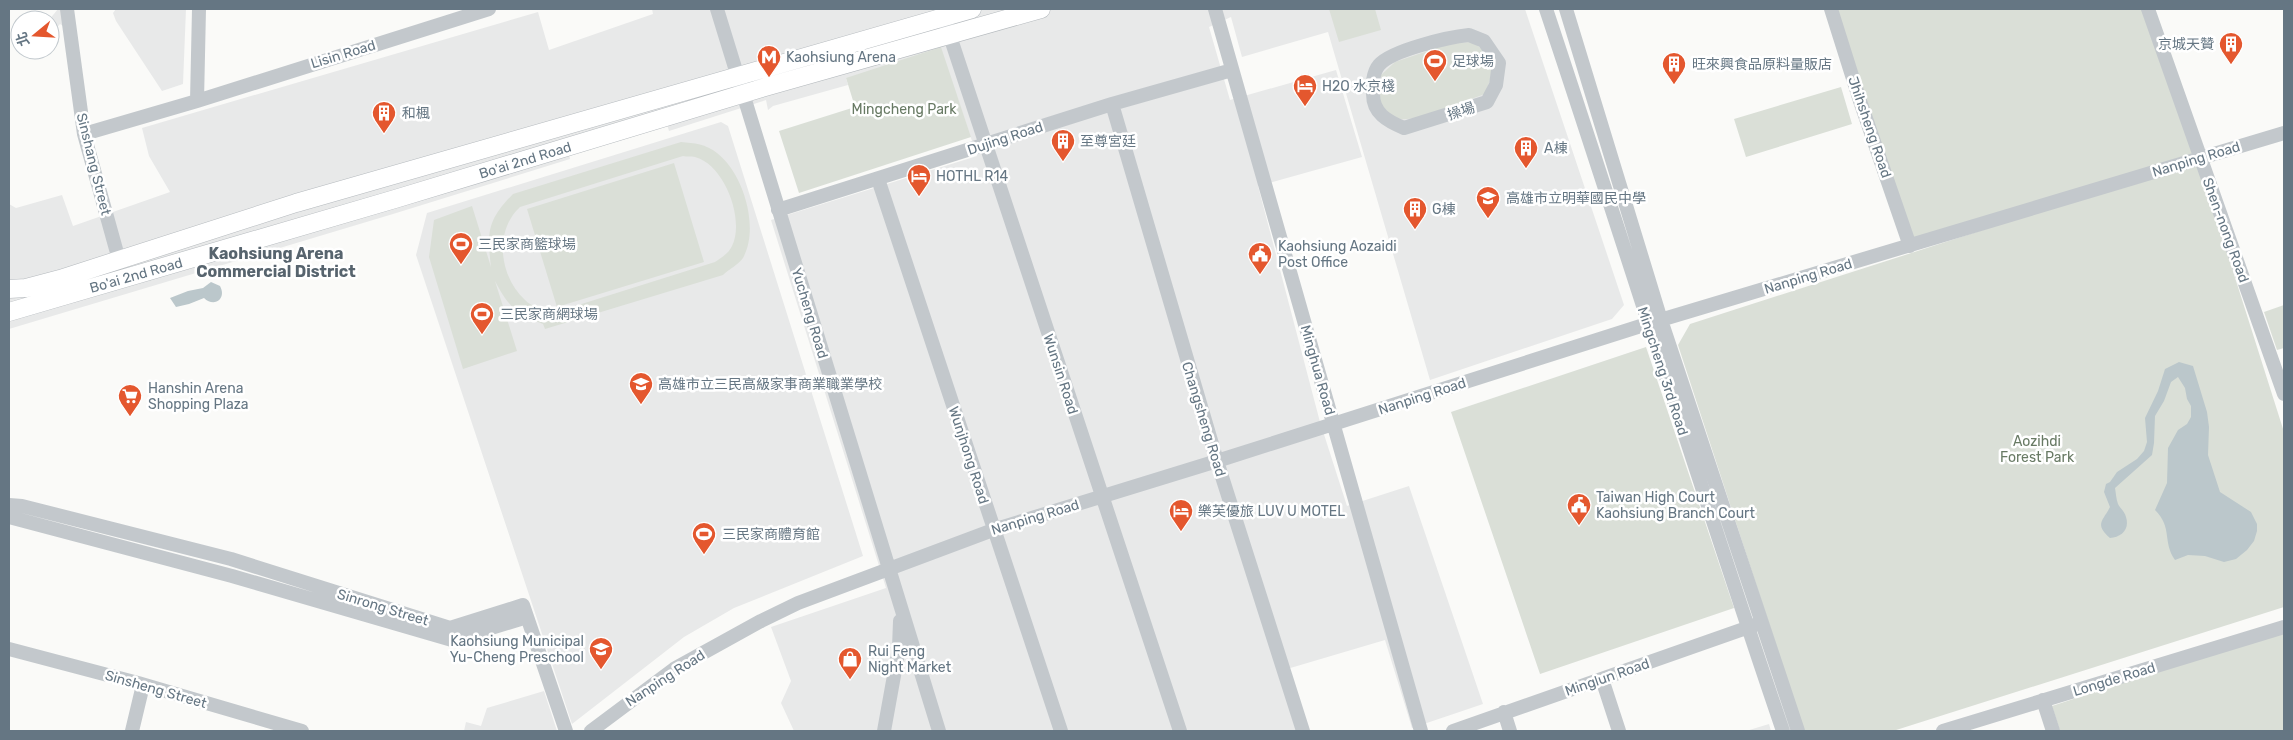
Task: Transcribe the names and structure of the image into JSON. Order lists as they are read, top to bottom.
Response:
{
  "streets": {
    "main road": ["Bo'ai 2nd Road"],
    "street": [
      "Lisin Road",
      "操場",
      "Jhihsheng Road",
      "Dujing Road",
      "Nanping Road",
      "Sinshang Street",
      "Shen-nong Road",
      "Yucheng Road",
      "Minghua Road",
      "Mingcheng 3rd Road",
      "Wunsin Road",
      "Changsheng Road",
      "Wunjhong Road",
      "Sinrong Street",
      "Minglun Road",
      "Longde Road",
      "Sinsheng Street"
    ]
  },
  "crossings": [
    ["Lisin Road", "Sinshang Street"],
    ["Jhihsheng Road", "Nanping Road"],
    ["Dujing Road", "Yucheng Road"],
    ["Dujing Road", "Minghua Road"],
    ["Dujing Road", "Wunsin Road"],
    ["Dujing Road", "Changsheng Road"],
    ["Dujing Road", "Wunjhong Road"],
    ["Nanping Road", "Shen-nong Road"],
    ["Nanping Road", "Yucheng Road"],
    ["Nanping Road", "Minghua Road"],
    ["Nanping Road", "Mingcheng 3rd Road"],
    ["Nanping Road", "Wunsin Road"],
    ["Nanping Road", "Changsheng Road"],
    ["Nanping Road", "Wunjhong Road"],
    ["Bo'ai 2nd Road", "Sinshang Street"],
    ["Bo'ai 2nd Road", "Yucheng Road"],
    ["Bo'ai 2nd Road", "Wunsin Road"],
    ["Mingcheng 3rd Road", "Minglun Road"]
  ],
  "districts": ["Kaohsiung Arena Commercial District"],
  "parks": ["Mingcheng Park", "Aozihdi Forest Park"],
  "places": {
    "building": [
      "京城天贊",
      "旺來興食品原料量販店",
      "和楓",
      "至尊宮廷",
      "A棟",
      "G棟"
    ],
    "metro station": ["Kaohsiung Arena"],
    "sports": [
      "足球場",
      "三民家商籃球場",
      "三民家商網球場",
      "三民家商體育館"
    ],
    "hotel": ["H2O 水京棧", "HOTHL R14", "樂芙優旅 LUV U MOTEL"],
    "school or university": ["高雄市立明華國民中學", "高雄市立三民高級家事商業職業學校", "Kaohsiung Municipal Yu-Cheng Preschool"],
    "public building": ["Kaohsiung Aozaidi Post Office", "Taiwan High Court Kaohsiung Branch Court"],
    "supermarket": ["Hanshin Arena Shopping Plaza"],
    "shop": ["Rui Feng Night Market"]
  },
  "north": "left"
}
